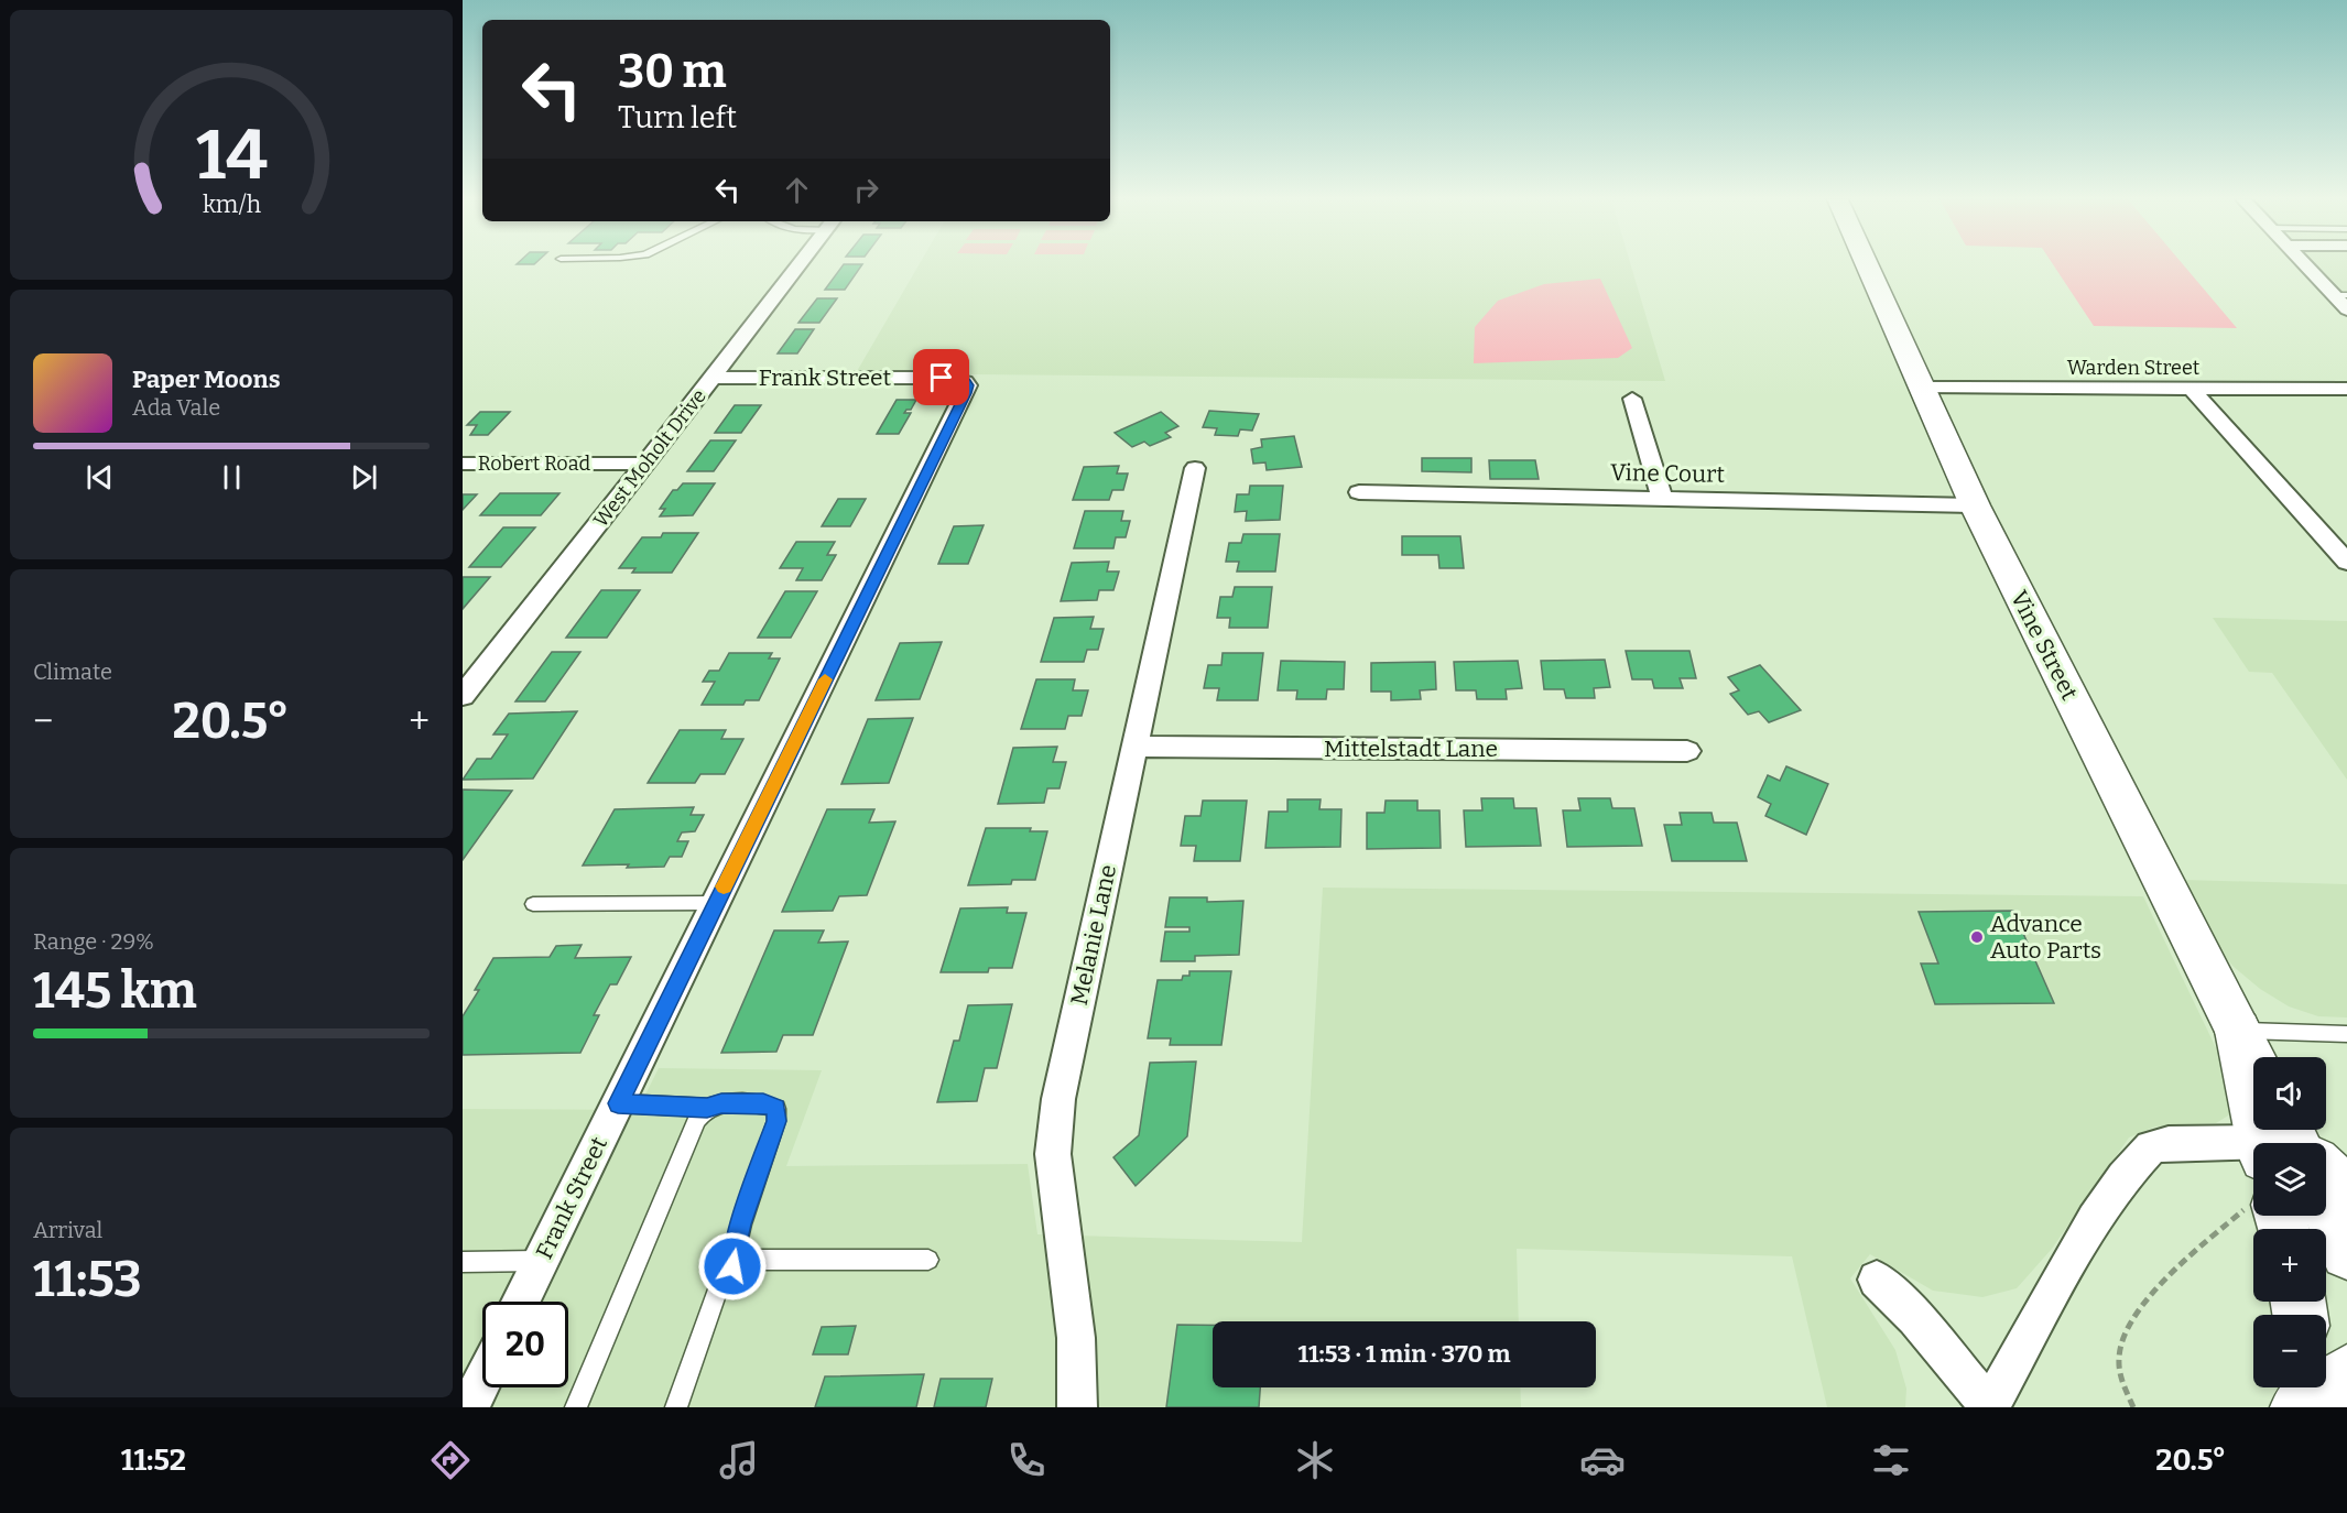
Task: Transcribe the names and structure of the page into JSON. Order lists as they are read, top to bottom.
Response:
{
  "streets": {
    "street": [
      "Warden Street",
      "Frank Street",
      "West Moholt Drive",
      "Robert Road",
      "Vine Court",
      "Vine Street",
      "Mittelstadt Lane",
      "Melanie Lane"
    ]
  },
  "crossings": [
    ["Warden Street", "Vine Street"],
    ["Frank Street", "West Moholt Drive"],
    ["West Moholt Drive", "Robert Road"],
    ["Vine Court", "Vine Street"],
    ["Mittelstadt Lane", "Melanie Lane"]
  ],
  "places": ["Advance Auto Parts"],
  "page": {
    "turn": ["30 m", "Turn left"],
    "song": ["Paper Moons", "Ada Vale"],
    "tile": [
      "Climate",
      ["Range · 29%", "145 km"],
      ["Arrival", "11:53"]
    ],
    "heat": ["−", "20.5°", "+"],
    "map_buttons": ["+", "−"],
    "limit": "20",
    "trip": "11:53 · 1 min · 370 m",
    "tabs": ["11:52", "20.5°"],
    "gauge": ["14", "km/h"]
  }
}
